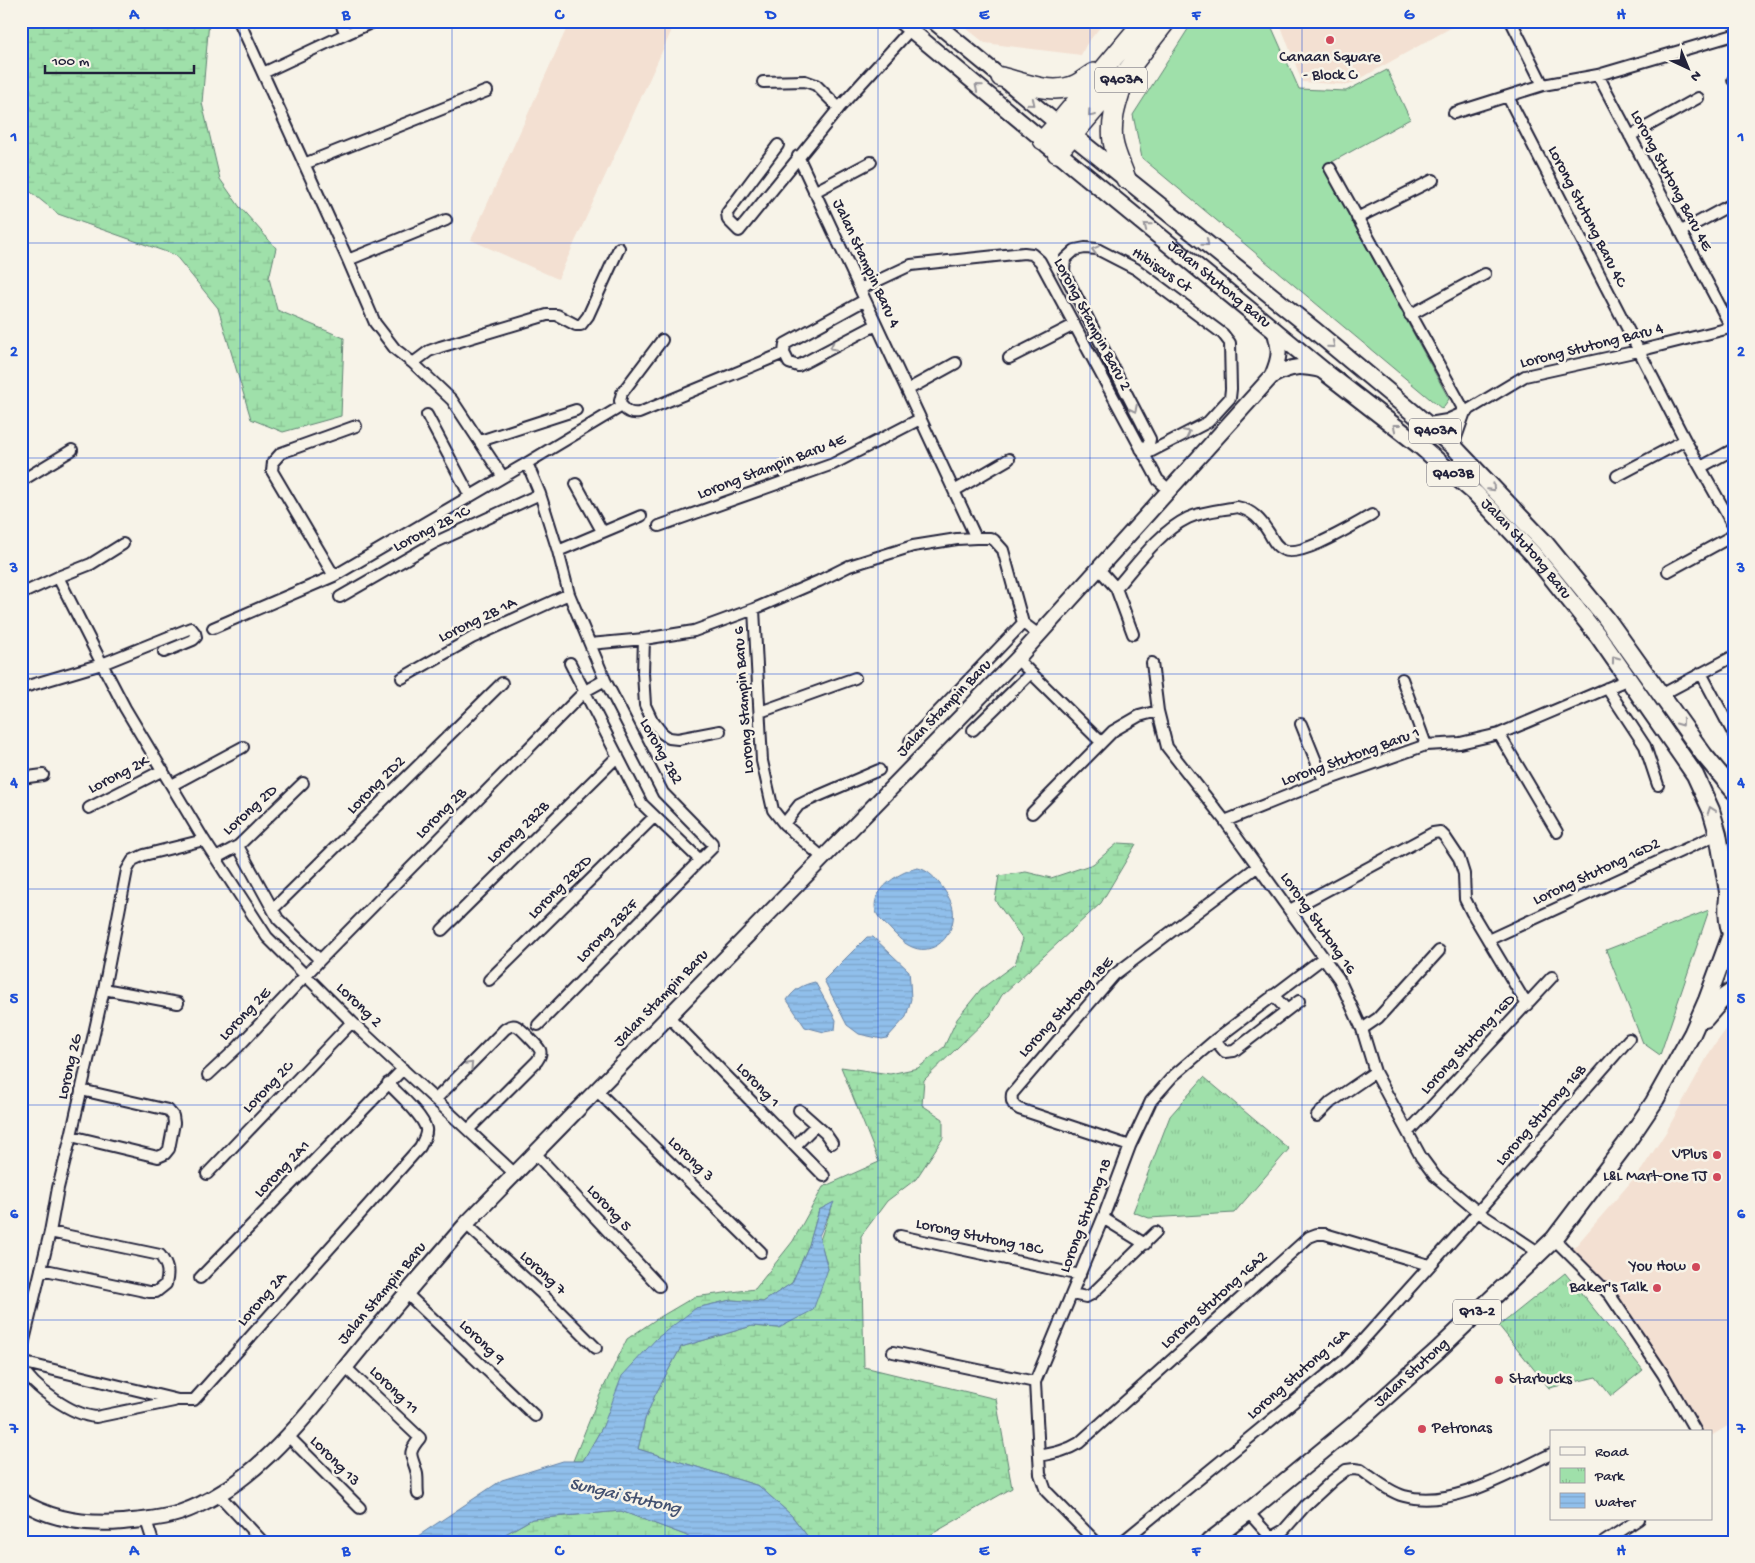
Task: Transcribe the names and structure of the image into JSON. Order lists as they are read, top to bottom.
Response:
{
  "streets": {
    "highway": ["Q403A"],
    "main road": [
      "Jalan Stutong Baru",
      "Q403B",
      "Q13-2",
      "Jalan Stutong"
    ],
    "street": [
      "Lorong Stutong Baru 4E",
      "Lorong Stutong Baru 4C",
      "Jalan Stampin Baru 4",
      "Hibiscus Ct",
      "Lorong Stampin Baru 2",
      "Lorong Stutong Baru 4",
      "Lorong Stampin Baru 4E",
      "Lorong 2B 1C",
      "Lorong 2B 1A",
      "Lorong Stampin Baru 6",
      "Jalan Stampin Baru",
      "Lorong 2B2",
      "Lorong Stutong Baru 1",
      "Lorong 2K",
      "Lorong 2D2",
      "Lorong 2D",
      "Lorong 2B",
      "Lorong 2B2B",
      "Lorong Stutong 16D2",
      "Lorong 2B2D",
      "Lorong Stutong 16",
      "Lorong 2B2F",
      "Lorong 2",
      "Lorong Stutong 18E",
      "Lorong 2E",
      "Lorong Stutong 16D",
      "Lorong 2G",
      "Lorong 1",
      "Lorong 2C",
      "Lorong Stutong 16B",
      "Lorong 3",
      "Lorong 2A1",
      "Lorong 5",
      "Lorong Stutong 18",
      "Lorong Stutong 18C",
      "Lorong 7",
      "Lorong 2A",
      "Lorong Stutong 16A2",
      "Lorong 9",
      "Lorong Stutong 16A",
      "Lorong 11",
      "Lorong 13"
    ]
  },
  "crossings": [
    ["Q403A", "Jalan Stutong Baru"],
    ["Lorong Stutong Baru 4E", "Lorong Stutong Baru 4"],
    ["Lorong Stutong Baru 4C", "Lorong Stutong Baru 4"],
    ["Jalan Stampin Baru 4", "Lorong Stampin Baru 2"],
    ["Jalan Stampin Baru 4", "Lorong Stampin Baru 4E"],
    ["Hibiscus Ct", "Lorong Stampin Baru 2"],
    ["Jalan Stutong Baru", "Lorong Stutong Baru 4"],
    ["Jalan Stutong Baru", "Jalan Stampin Baru"],
    ["Jalan Stutong Baru", "Lorong Stutong Baru 1"],
    ["Jalan Stutong Baru", "Lorong Stutong 16D2"],
    ["Lorong Stampin Baru 2", "Jalan Stampin Baru"],
    ["Lorong 2B 1C", "Lorong 2B2"],
    ["Lorong 2B 1A", "Lorong 2B2"],
    ["Lorong Stampin Baru 6", "Jalan Stampin Baru"],
    ["Jalan Stampin Baru", "Lorong 2"],
    ["Jalan Stampin Baru", "Lorong 1"],
    ["Jalan Stampin Baru", "Lorong 3"],
    ["Jalan Stampin Baru", "Lorong 5"],
    ["Jalan Stampin Baru", "Lorong 7"],
    ["Jalan Stampin Baru", "Lorong 9"],
    ["Jalan Stampin Baru", "Lorong 11"],
    ["Jalan Stampin Baru", "Lorong 13"],
    ["Lorong 2B2", "Lorong 2B"],
    ["Lorong 2B2", "Lorong 2B2F"],
    ["Lorong Stutong Baru 1", "Lorong Stutong 16"],
    ["Lorong 2K", "Lorong 2"],
    ["Lorong 2D", "Lorong 2"],
    ["Lorong 2B", "Lorong 2"],
    ["Lorong 2B", "Lorong 2E"],
    ["Lorong Stutong 16", "Lorong Stutong 18E"],
    ["Lorong Stutong 16", "Lorong Stutong 16D"],
    ["Lorong Stutong 16", "Lorong Stutong 16B"],
    ["Lorong Stutong 16", "Lorong Stutong 18"],
    ["Lorong Stutong 16", "Jalan Stutong"],
    ["Lorong Stutong 16", "Lorong Stutong 16A"],
    ["Lorong 2", "Lorong 2E"],
    ["Lorong 2", "Lorong 2G"],
    ["Lorong 2", "Lorong 2C"],
    ["Lorong 2", "Lorong 2A1"],
    ["Lorong Stutong 18E", "Lorong Stutong 18"],
    ["Lorong Stutong 16B", "Lorong Stutong 16A"],
    ["Lorong 2A1", "Lorong 2A"],
    ["Lorong Stutong 18", "Lorong Stutong 18C"],
    ["Lorong Stutong 18", "Lorong Stutong 16A2"],
    ["Lorong Stutong 16A2", "Lorong Stutong 16A"],
    ["Q13-2", "Jalan Stutong"]
  ],
  "water": ["Sungai Stutong"],
  "places": [
    "Canaan Square - Block C",
    "VPlus",
    "L&L Mart-One TJ",
    "You How",
    "Baker's Talk",
    "Starbucks",
    "Petronas"
  ],
  "legend": ["Road", "Park", "Water"],
  "scale_bar": "100 m",
  "north": "bottom right",
  "grid": {
    "columns": [
      "A",
      "B",
      "C",
      "D",
      "E",
      "F",
      "G",
      "H"
    ],
    "rows": [
      "1",
      "2",
      "3",
      "4",
      "5",
      "6",
      "7"
    ]
  }
}
